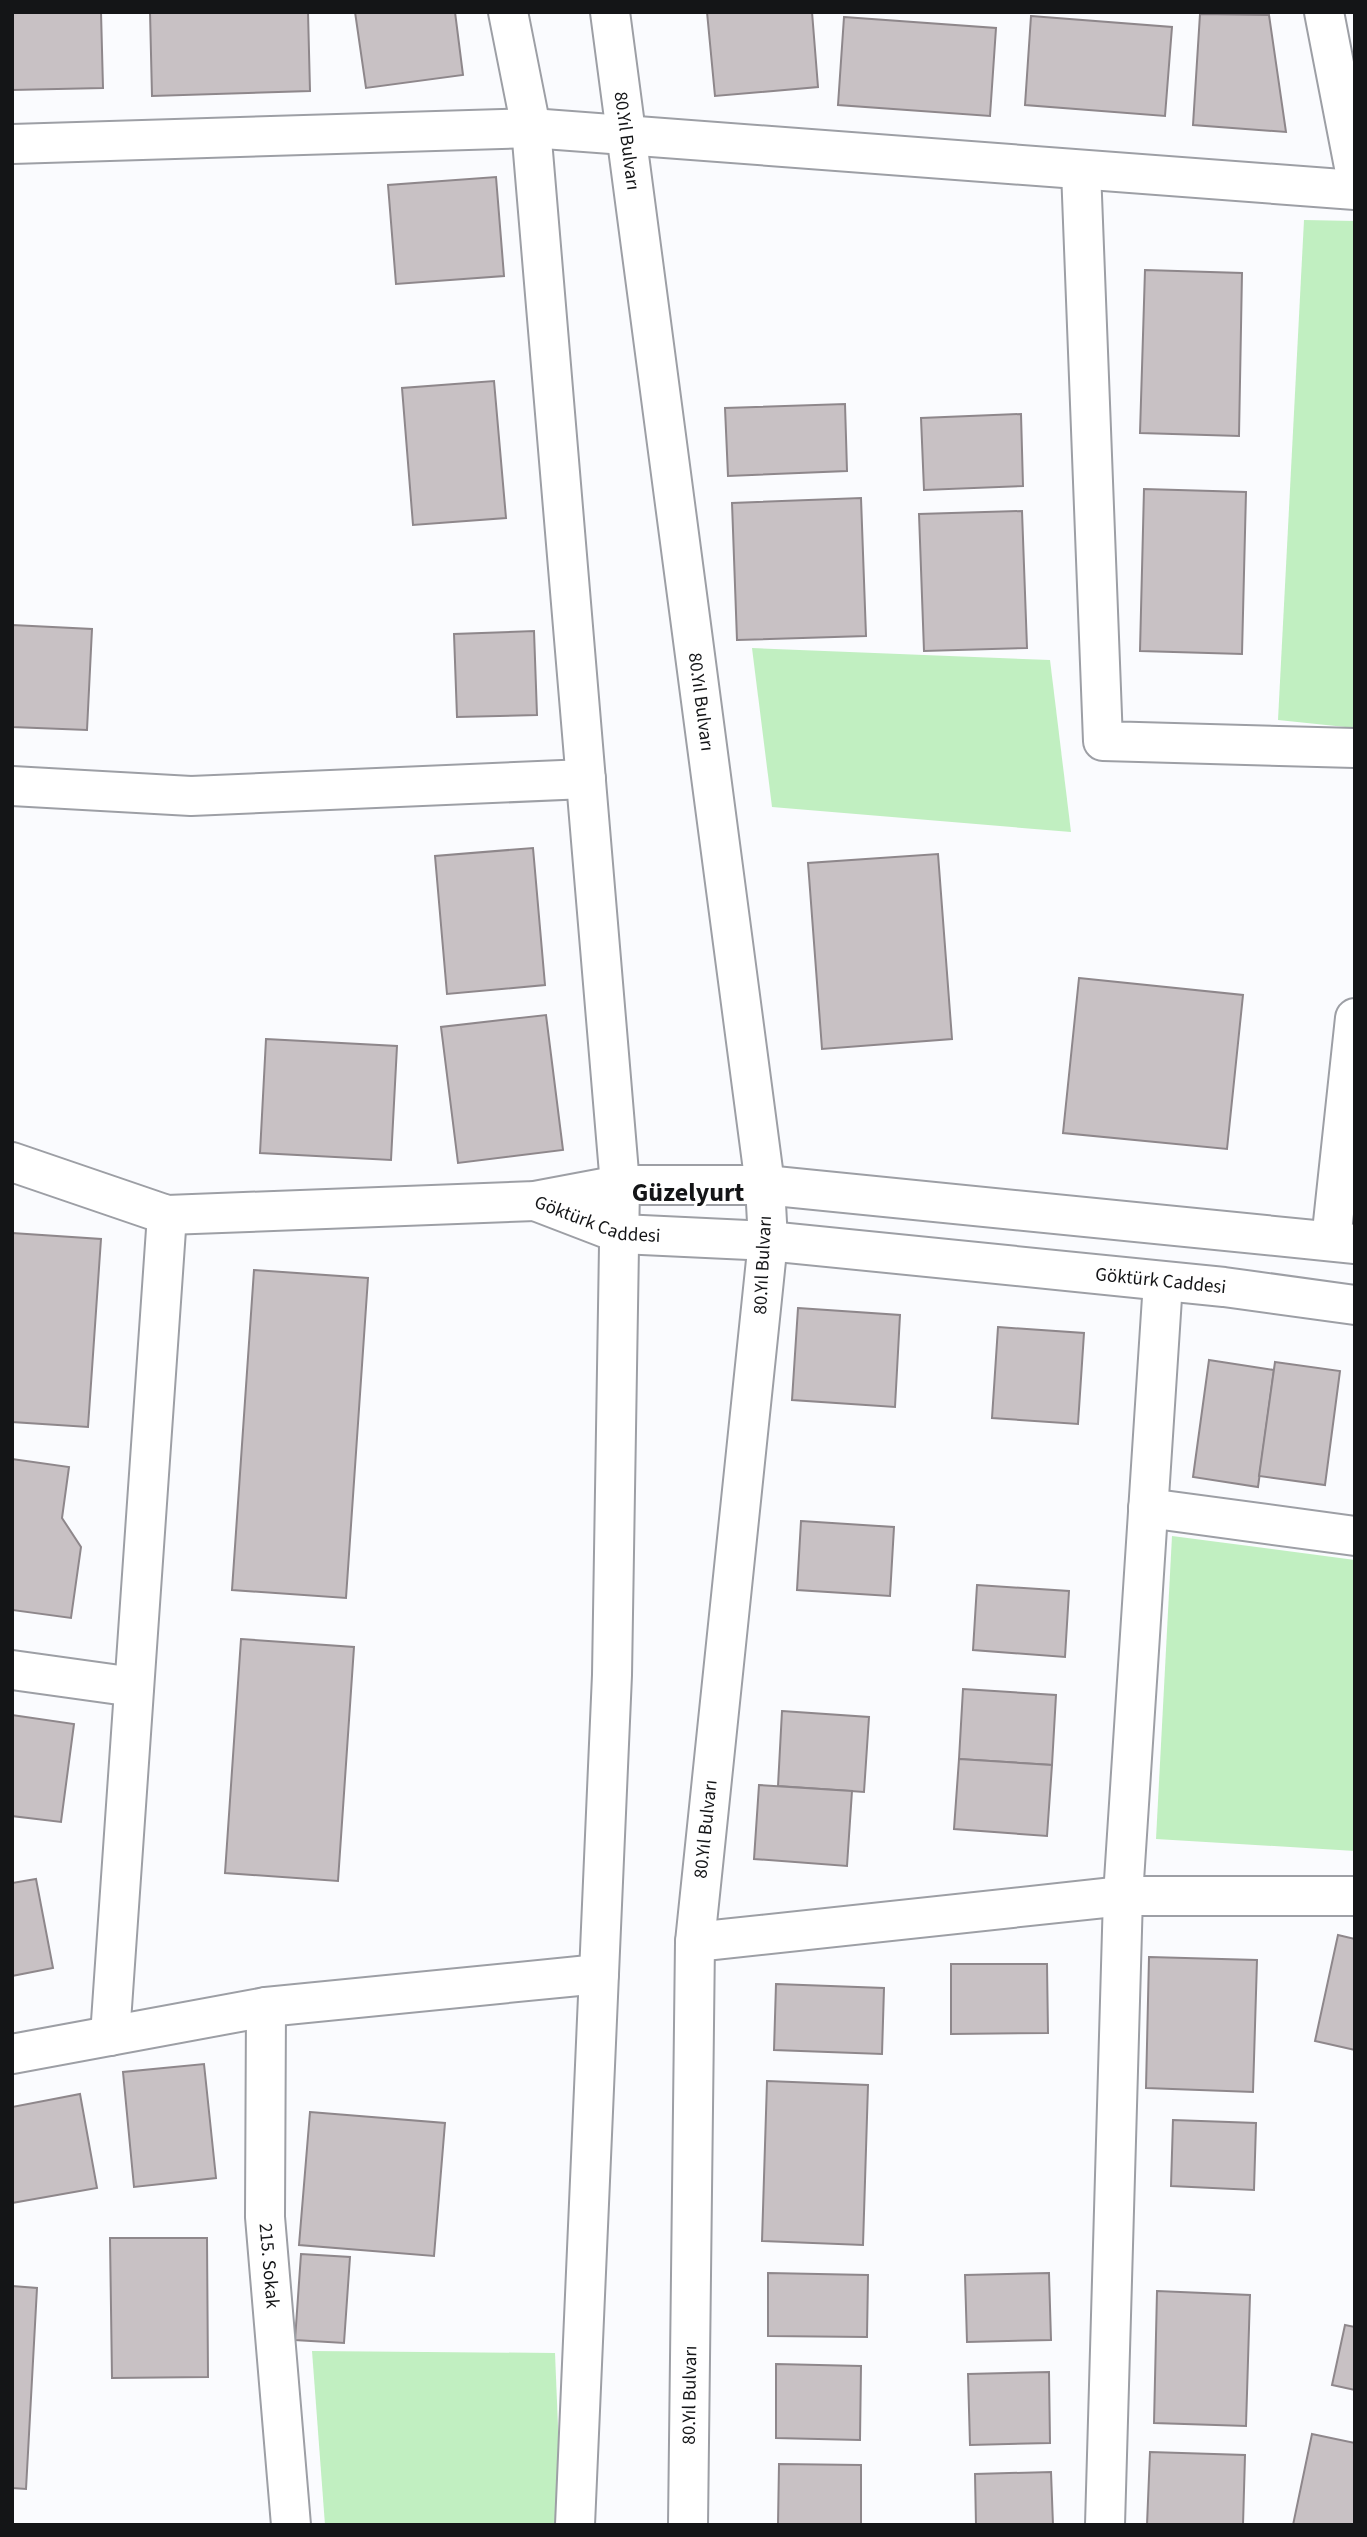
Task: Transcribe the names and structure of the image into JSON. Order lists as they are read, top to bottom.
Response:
{
  "streets": {
    "street": ["80.Yıl Bulvarı", "Göktürk Caddesi", "215. Sokak"]
  },
  "crossings": [
    ["80.Yıl Bulvarı", "Göktürk Caddesi"]
  ],
  "districts": ["Güzelyurt"]
}
